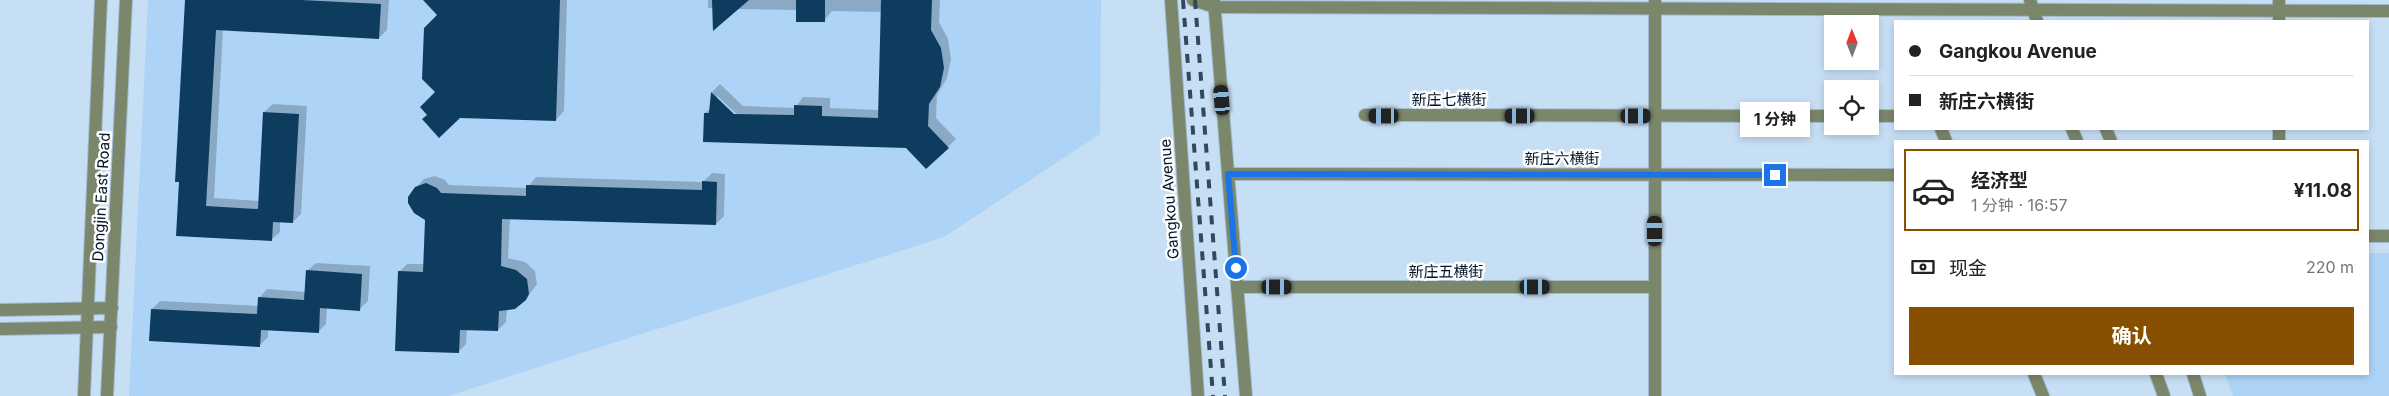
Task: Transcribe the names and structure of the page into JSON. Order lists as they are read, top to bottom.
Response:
{
  "streets": {
    "street": [
      "新庄七横街",
      "新庄六横街",
      "Dongjin East Road",
      "Gangkou Avenue",
      "新庄五横街"
    ]
  },
  "north": "top",
  "page": {
    "banner": ["Gangkou Avenue", "新庄六横街"],
    "bubble": "1 分钟",
    "list": [
      {
        "name": "经济型",
        "note": "1 分钟 · 16:57",
        "value": "¥11.08"
      }
    ],
    "pay": ["现金", "220 m"],
    "buttons": "确认"
  }
}
